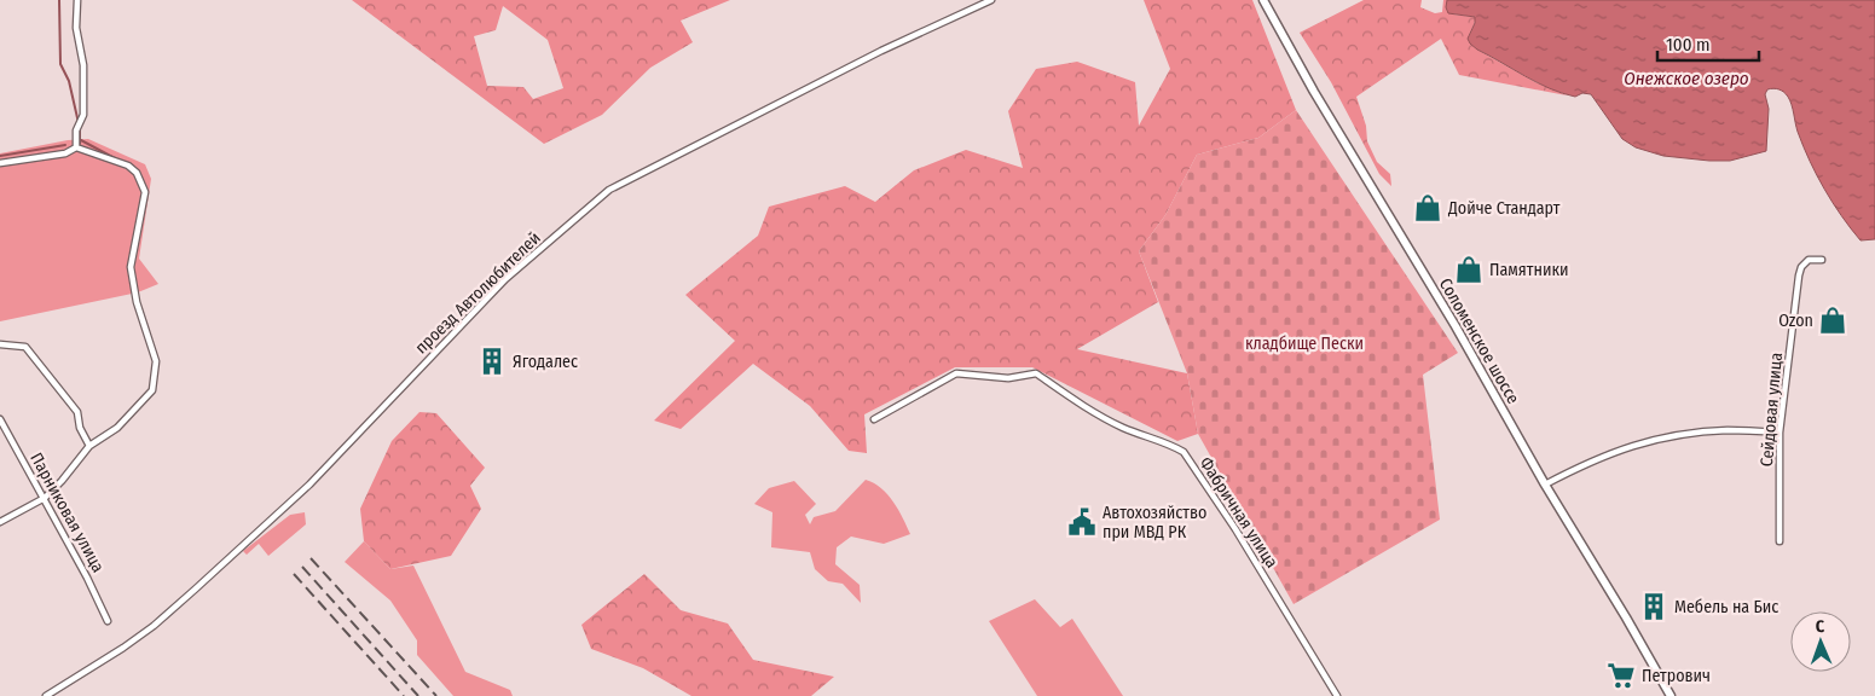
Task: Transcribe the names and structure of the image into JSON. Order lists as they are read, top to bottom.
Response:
{
  "streets": {
    "main road": ["Соломенское шоссе"],
    "street": [
      "проезд Автолюбителей",
      "Сейдовая улица",
      "Парниковая улица",
      "Фабричная улица"
    ]
  },
  "water": ["Онежское озеро"],
  "parks": ["кладбище Пески"],
  "places": {
    "shop": ["Дойче Стандарт", "Памятники", "Ozon"],
    "building": ["Ягодалес", "Мебель на Бис"],
    "public building": ["Автохозяйство при МВД РК"],
    "supermarket": ["Петрович"]
  },
  "scale_bar": "100 m",
  "north": "top"
}
